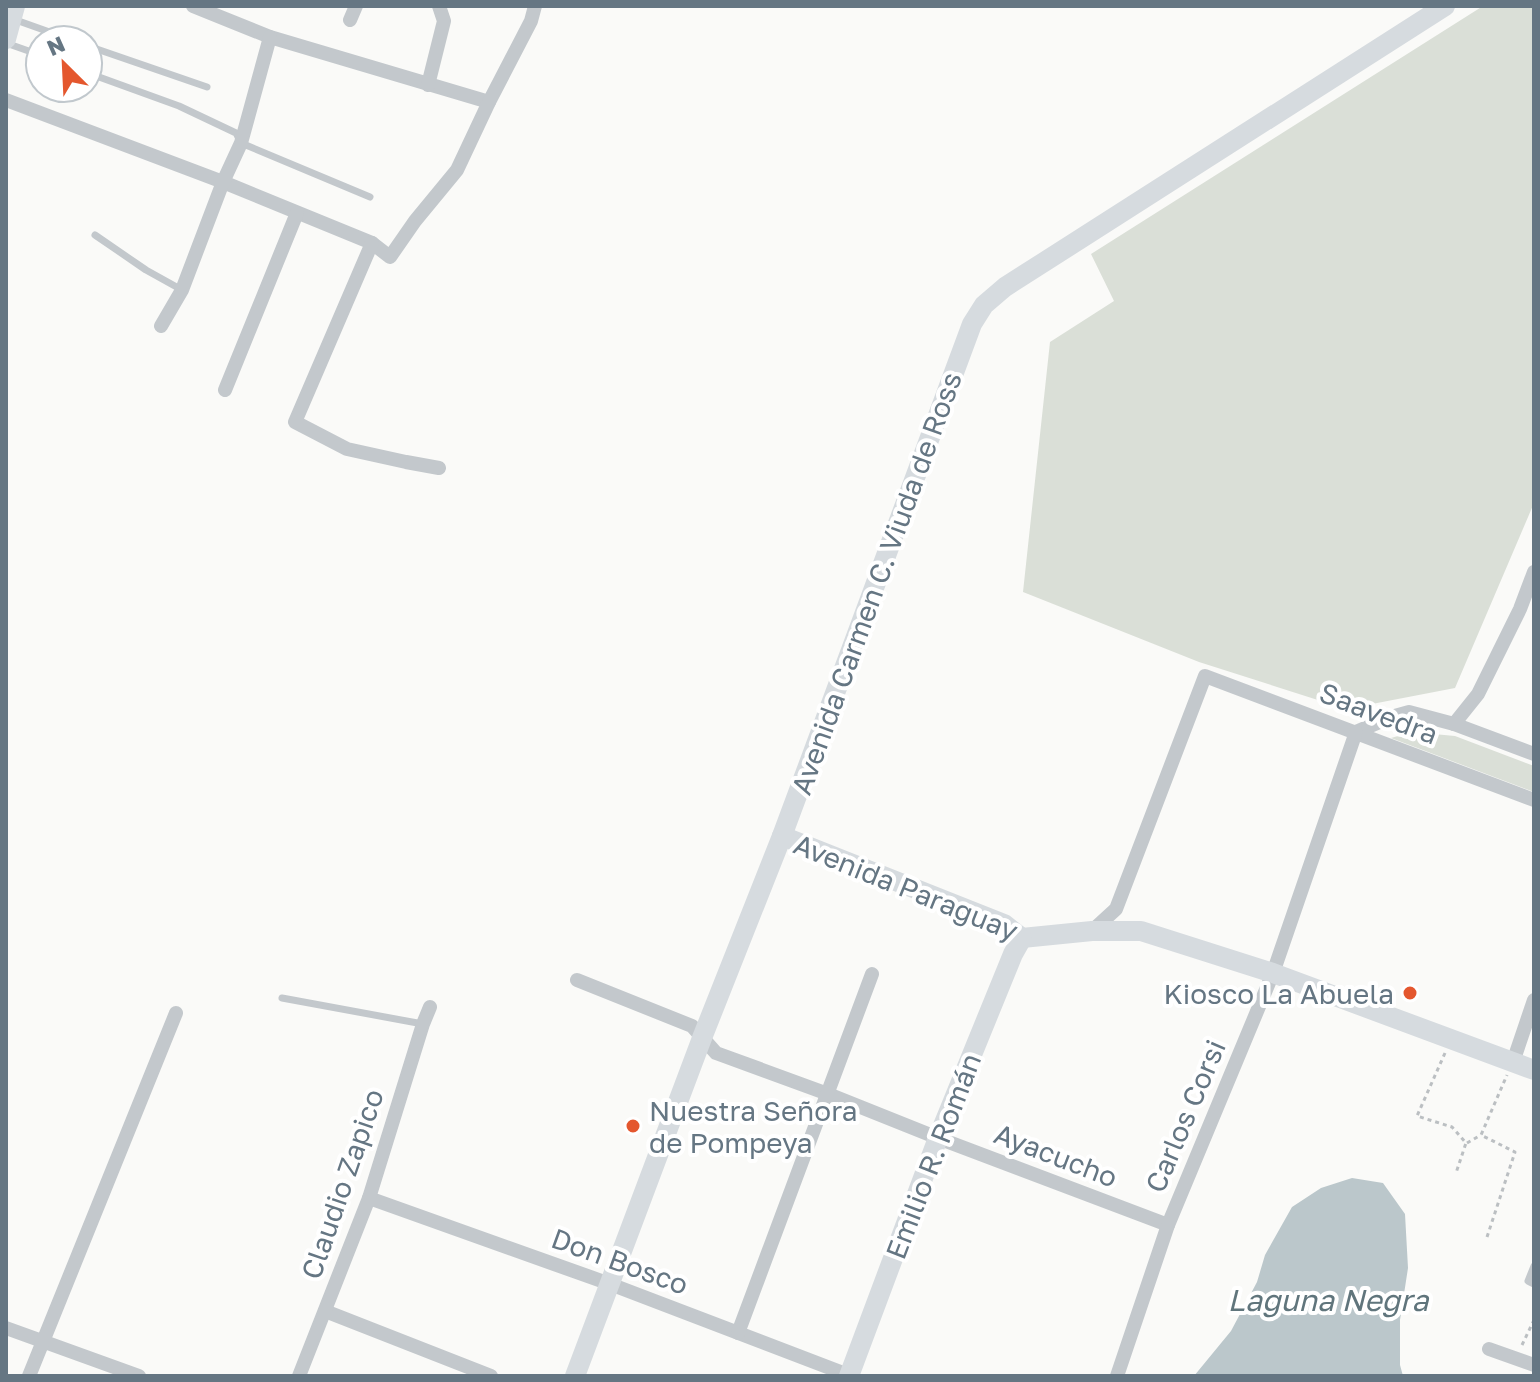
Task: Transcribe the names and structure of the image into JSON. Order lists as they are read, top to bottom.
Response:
{
  "streets": {
    "street": [
      "Avenida Carmen C. Viuda de Ross",
      "Saavedra",
      "Avenida Paraguay",
      "Carlos Corsi",
      "Ayacucho",
      "Emilio R. Román",
      "Claudio Zapico",
      "Don Bosco"
    ]
  },
  "crossings": [
    ["Avenida Carmen C. Viuda de Ross", "Avenida Paraguay"],
    ["Avenida Carmen C. Viuda de Ross", "Ayacucho"],
    ["Avenida Carmen C. Viuda de Ross", "Don Bosco"],
    ["Saavedra", "Avenida Paraguay"],
    ["Saavedra", "Carlos Corsi"],
    ["Avenida Paraguay", "Carlos Corsi"],
    ["Avenida Paraguay", "Emilio R. Román"],
    ["Carlos Corsi", "Ayacucho"],
    ["Ayacucho", "Emilio R. Román"],
    ["Emilio R. Román", "Don Bosco"],
    ["Claudio Zapico", "Don Bosco"]
  ],
  "water": ["Laguna Negra"],
  "places": ["Kiosco La Abuela", "Nuestra Señora de Pompeya"],
  "north": "top left"
}
